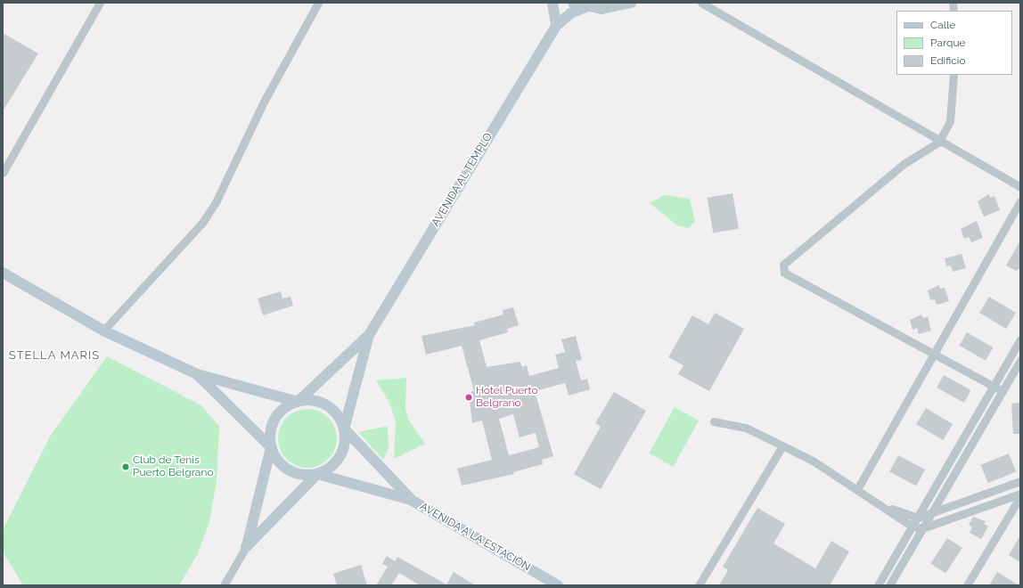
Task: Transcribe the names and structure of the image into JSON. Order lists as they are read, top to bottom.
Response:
{
  "streets": {
    "street": ["AVENIDA AL TEMPLO", "AVENIDA A LA ESTACIÓN"]
  },
  "districts": ["STELLA MARIS"],
  "places": ["Hotel Puerto Belgrano", "Club de Tenis Puerto Belgrano"],
  "legend": ["Calle", "Parque", "Edificio"]
}
